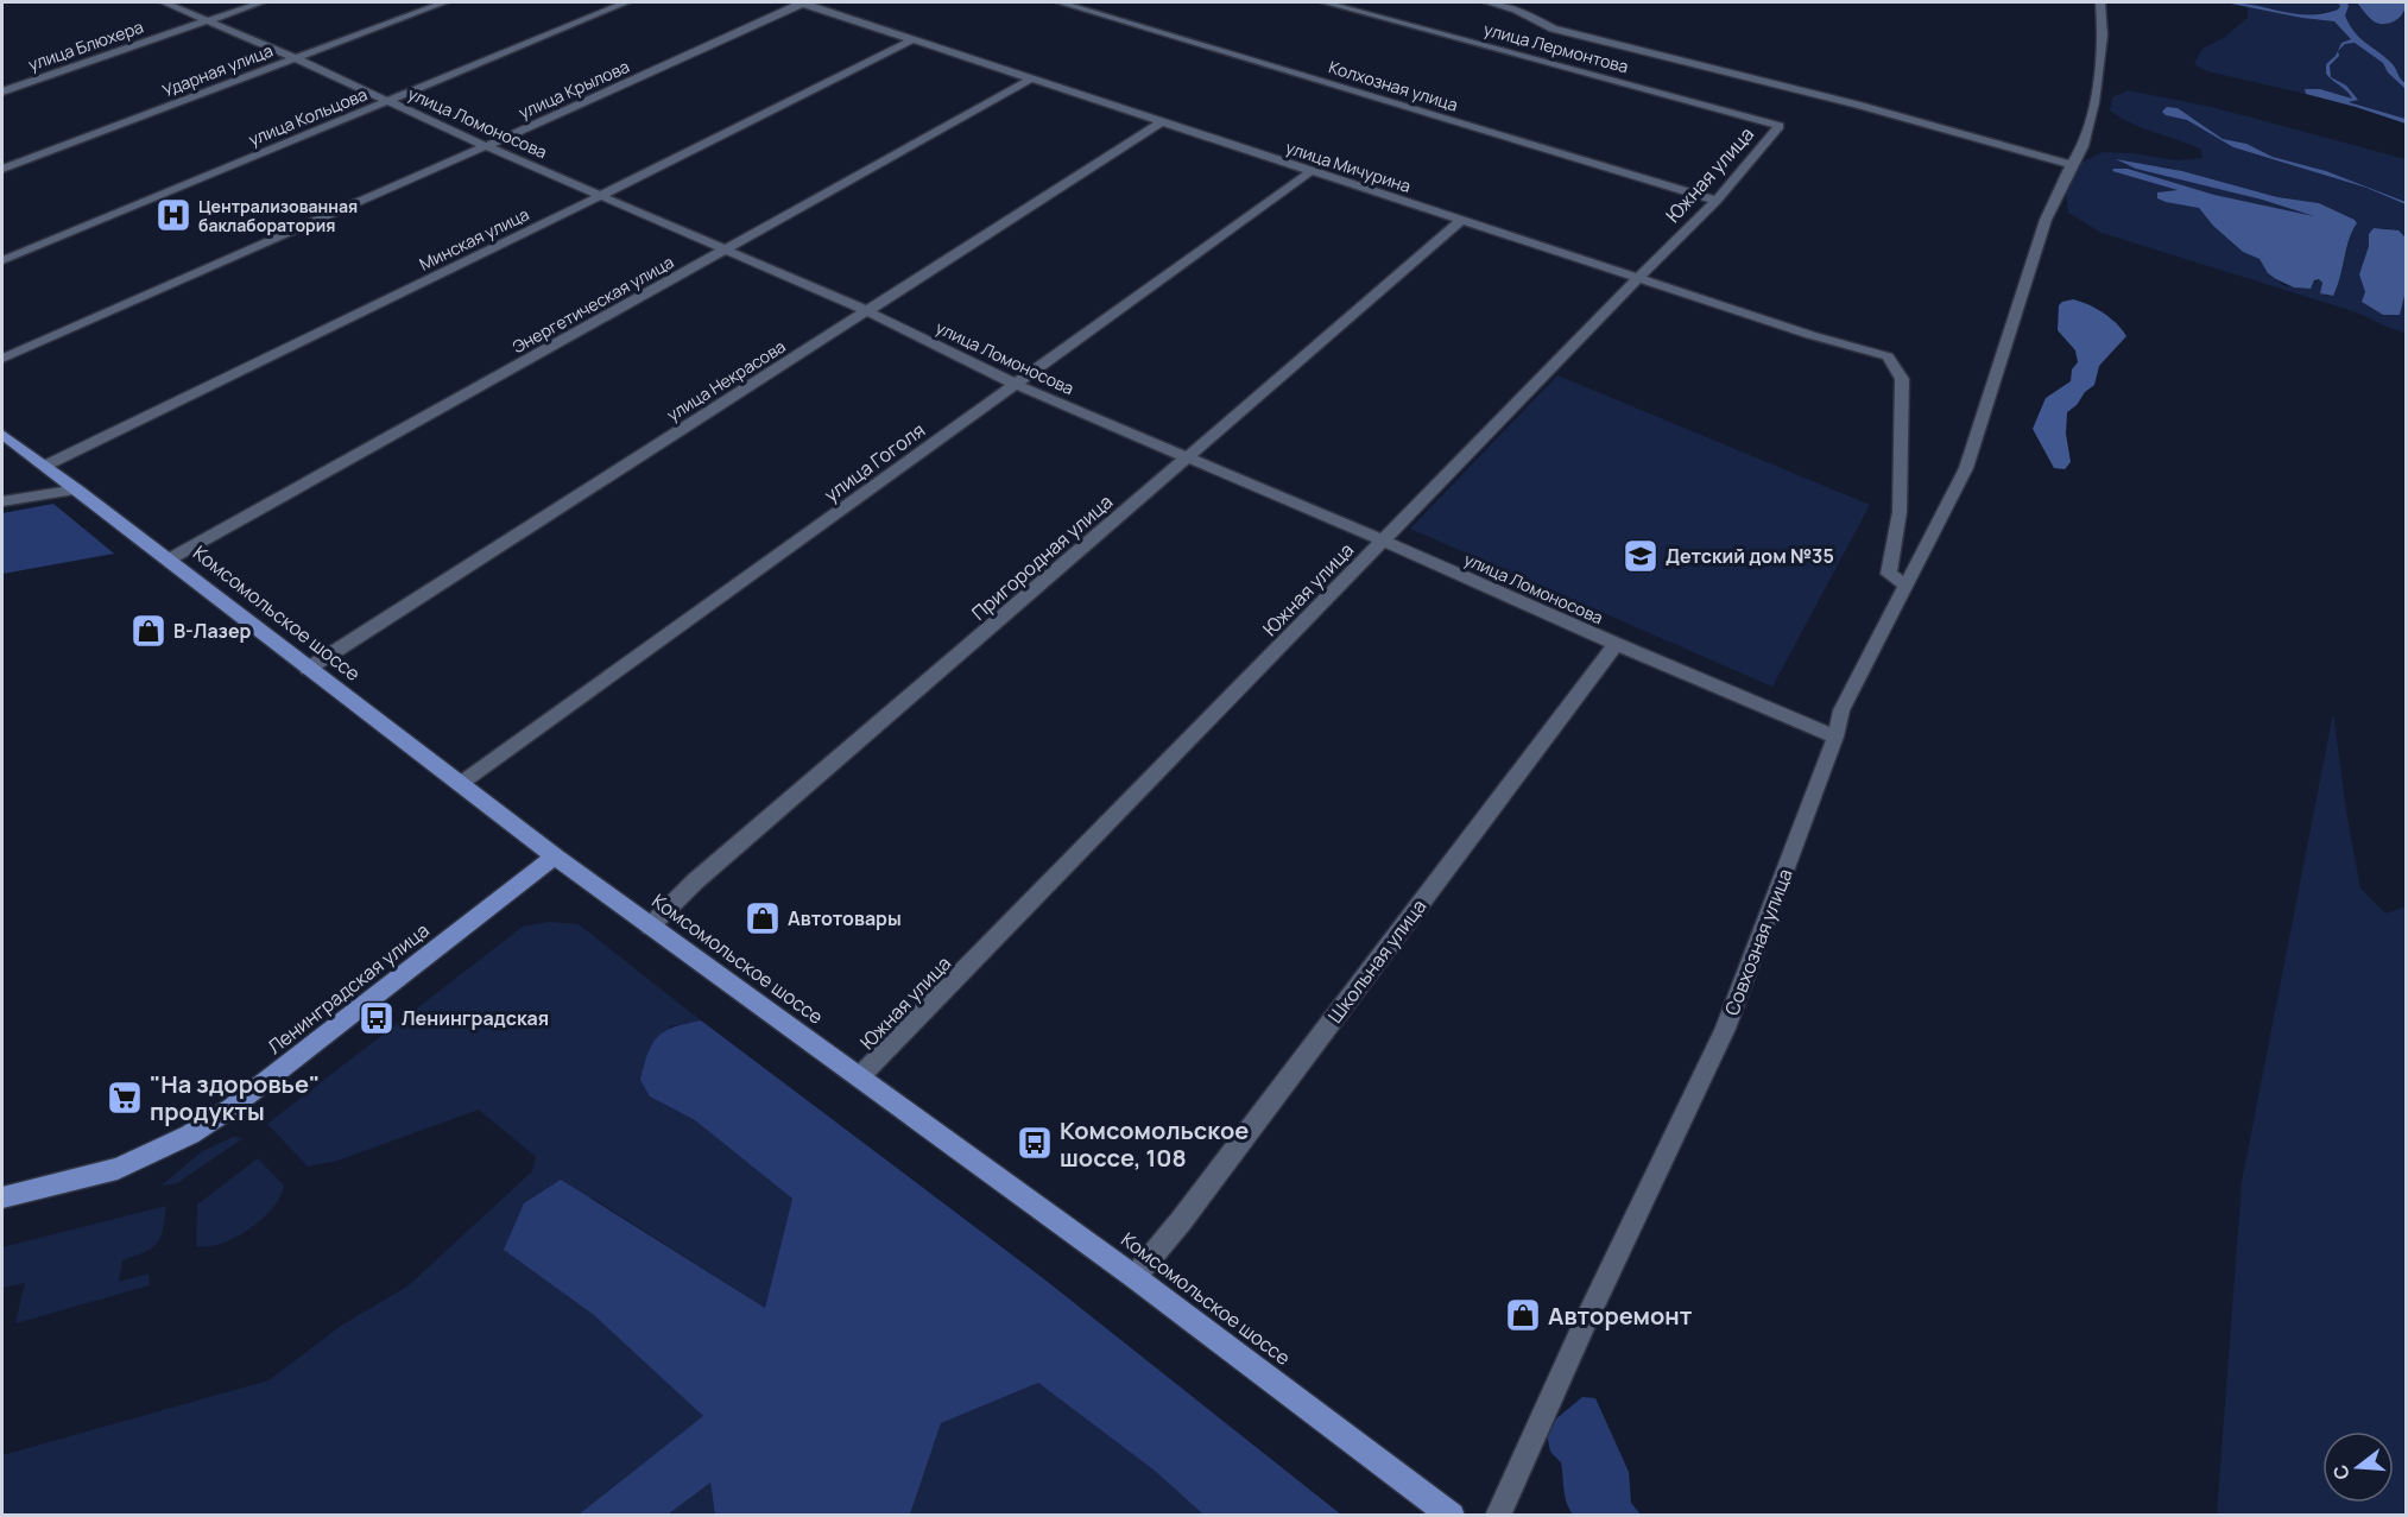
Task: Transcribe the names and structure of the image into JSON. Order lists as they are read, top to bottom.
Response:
{
  "streets": {
    "main road": ["Комсомольское шоссе", "Ленинградская улица"],
    "street": [
      "улица Блюхера",
      "улица Лермонтова",
      "Ударная улица",
      "Колхозная улица",
      "улица Крылова",
      "улица Кольцова",
      "улица Ломоносова",
      "улица Мичурина",
      "Южная улица",
      "Минская улица",
      "Энергетическая улица",
      "улица Некрасова",
      "улица Гоголя",
      "Пригородная улица",
      "Совхозная улица",
      "Школьная улица"
    ]
  },
  "crossings": [
    ["улица Блюхера", "улица Ломоносова"],
    ["улица Лермонтова", "Южная улица"],
    ["Ударная улица", "улица Ломоносова"],
    ["Колхозная улица", "Южная улица"],
    ["улица Крылова", "улица Ломоносова"],
    ["улица Крылова", "улица Мичурина"],
    ["улица Кольцова", "улица Ломоносова"],
    ["улица Ломоносова", "Южная улица"],
    ["улица Ломоносова", "Минская улица"],
    ["улица Ломоносова", "Энергетическая улица"],
    ["улица Ломоносова", "улица Некрасова"],
    ["улица Ломоносова", "улица Гоголя"],
    ["улица Ломоносова", "Пригородная улица"],
    ["улица Ломоносова", "Совхозная улица"],
    ["улица Ломоносова", "Школьная улица"],
    ["улица Мичурина", "Южная улица"],
    ["улица Мичурина", "Минская улица"],
    ["улица Мичурина", "Энергетическая улица"],
    ["улица Мичурина", "улица Некрасова"],
    ["улица Мичурина", "улица Гоголя"],
    ["улица Мичурина", "Пригородная улица"],
    ["улица Мичурина", "Совхозная улица"],
    ["Южная улица", "Комсомольское шоссе"],
    ["Минская улица", "Комсомольское шоссе"],
    ["Энергетическая улица", "Комсомольское шоссе"],
    ["улица Некрасова", "Комсомольское шоссе"],
    ["улица Гоголя", "Комсомольское шоссе"],
    ["Пригородная улица", "Комсомольское шоссе"],
    ["Комсомольское шоссе", "Школьная улица"],
    ["Комсомольское шоссе", "Ленинградская улица"]
  ],
  "places": {
    "hospital": ["Централизованная баклаборатория"],
    "school or university": ["Детский дом №35"],
    "shop": ["В-Лазер", "Автотовары", "Авторемонт"],
    "bus stop": ["Ленинградская", "Комсомольское шоссе, 108"],
    "supermarket": ["\"На здоровье\" продукты"]
  },
  "north": "left"
}
